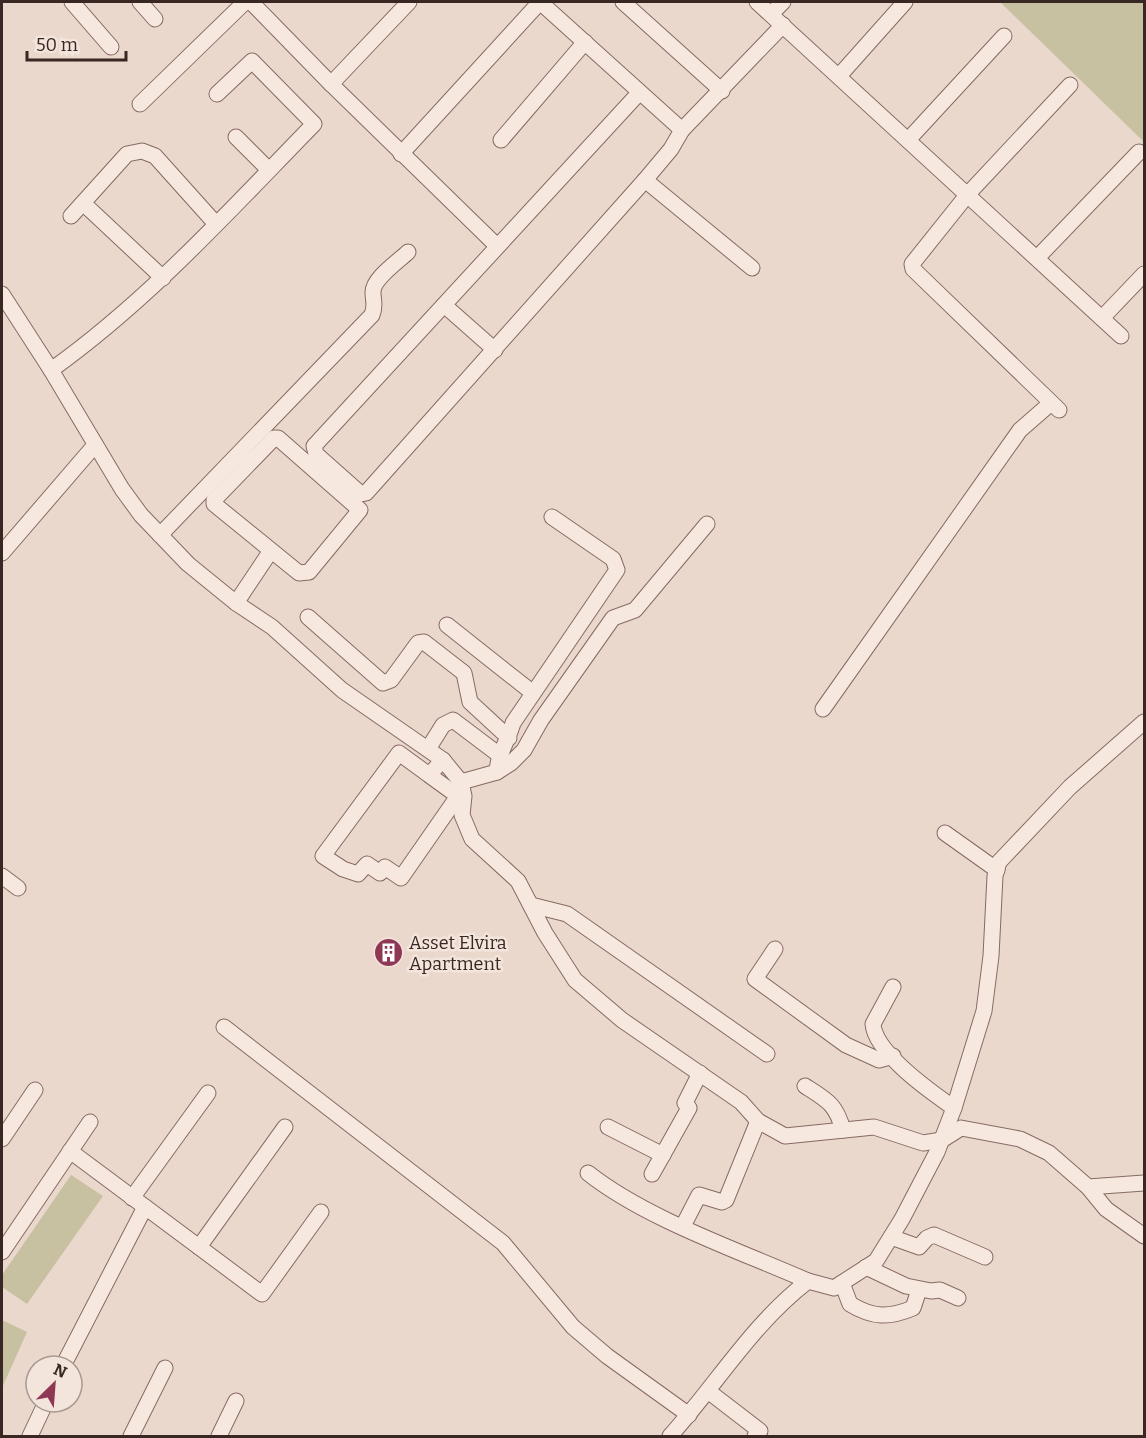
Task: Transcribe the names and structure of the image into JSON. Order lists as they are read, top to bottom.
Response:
{
  "places": {
    "building": ["Asset Elvira Apartment"]
  },
  "scale_bar": "50 m",
  "north": "top right"
}
